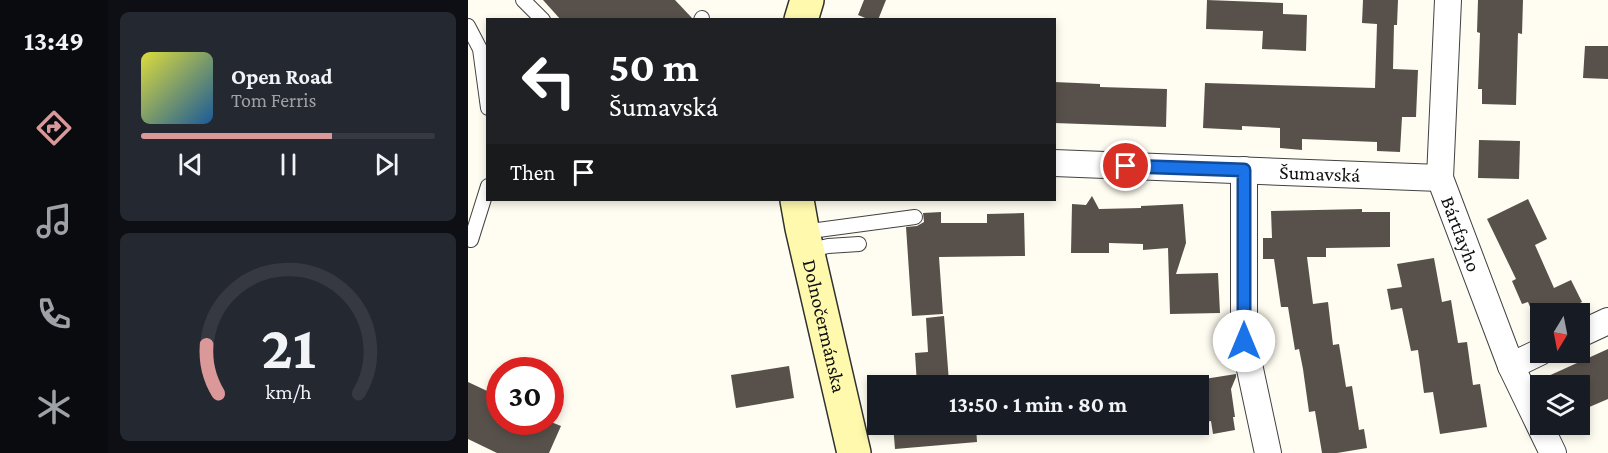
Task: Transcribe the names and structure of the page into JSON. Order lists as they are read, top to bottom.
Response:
{
  "streets": {
    "street": ["Šumavská", "Bártfayho", "Dolnočermánska"]
  },
  "crossings": [
    ["Šumavská", "Bártfayho"]
  ],
  "north": "bottom",
  "page": {
    "tabs": "13:49",
    "turn": ["50 m", "Šumavská"],
    "song": ["Open Road", "Tom Ferris"],
    "then": "Then",
    "limit": "30",
    "trip": "13:50 · 1 min · 80 m",
    "gauge": ["21", "km/h"]
  }
}
